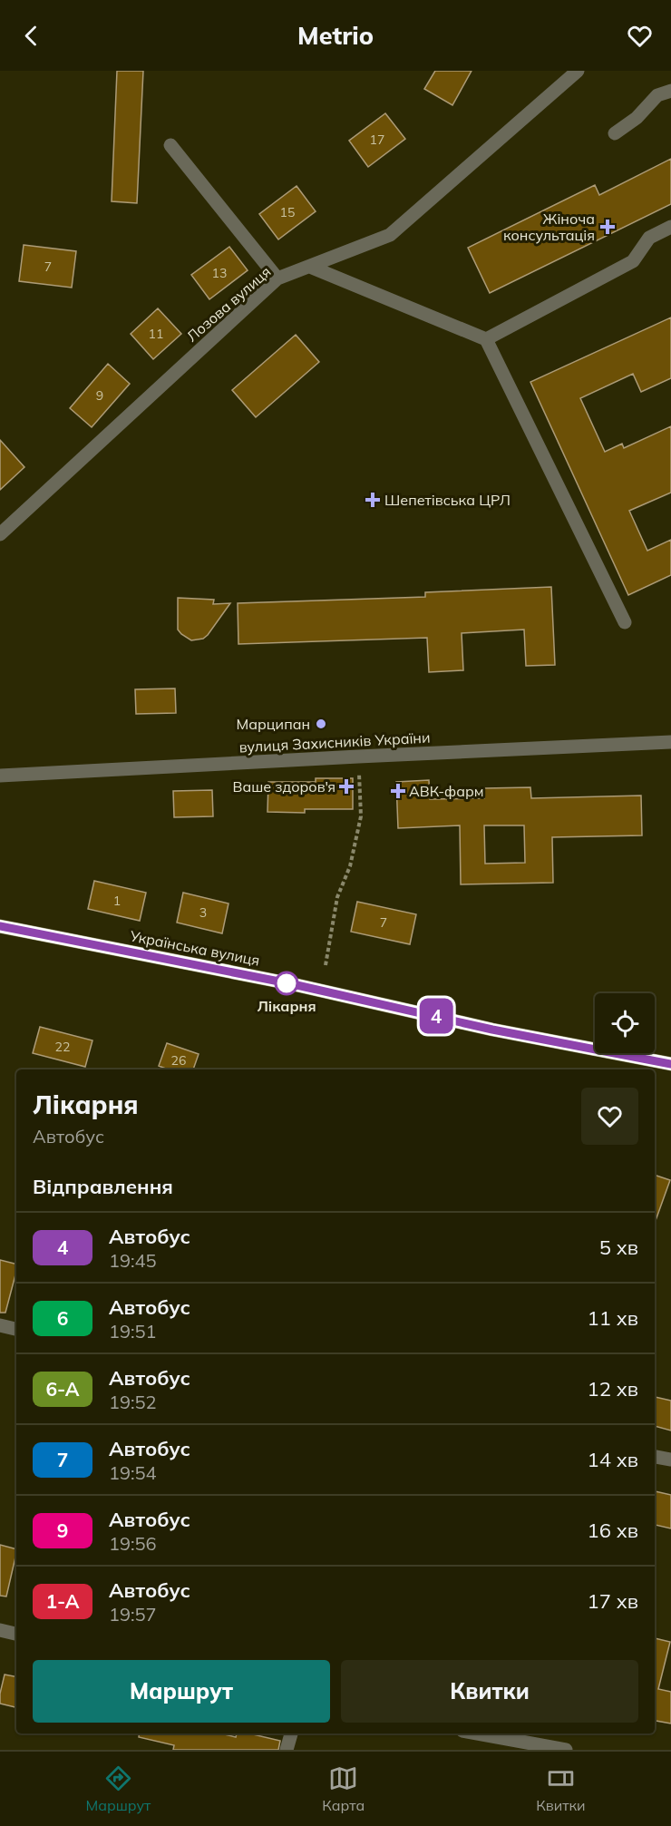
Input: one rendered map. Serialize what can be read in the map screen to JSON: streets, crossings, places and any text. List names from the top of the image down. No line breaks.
{"streets":{"main road":["Українська вулиця"],"street":["Лозова вулиця","вулиця Захисників України"]},"places":{"health":["Жіноча консультація","Шепетівська ЦРЛ","Ваше здоров'я","АВК-фарм"],"other":["Марципан","Лікарня"]},"lines":["bus line 4"],"house_numbers":["17","15","7","13","11","9","1","3","7","22","26"],"page":{"header":"Metrio","on_map":"4","heading":[["Лікарня","Автобус"],"Відправлення"],"list":[{"mark":"4","name":"Автобус","note":"19:45","value":"5 хв"},{"mark":"6","name":"Автобус","note":"19:51","value":"11 хв"},{"mark":"6-А","name":"Автобус","note":"19:52","value":"12 хв"},{"mark":"7","name":"Автобус","note":"19:54","value":"14 хв"},{"mark":"9","name":"Автобус","note":"19:56","value":"16 хв"},{"mark":"1-А","name":"Автобус","note":"19:57","value":"17 хв"}],"buttons":["Маршрут","Квитки"],"tabs":["Маршрут","Карта","Квитки"]}}
